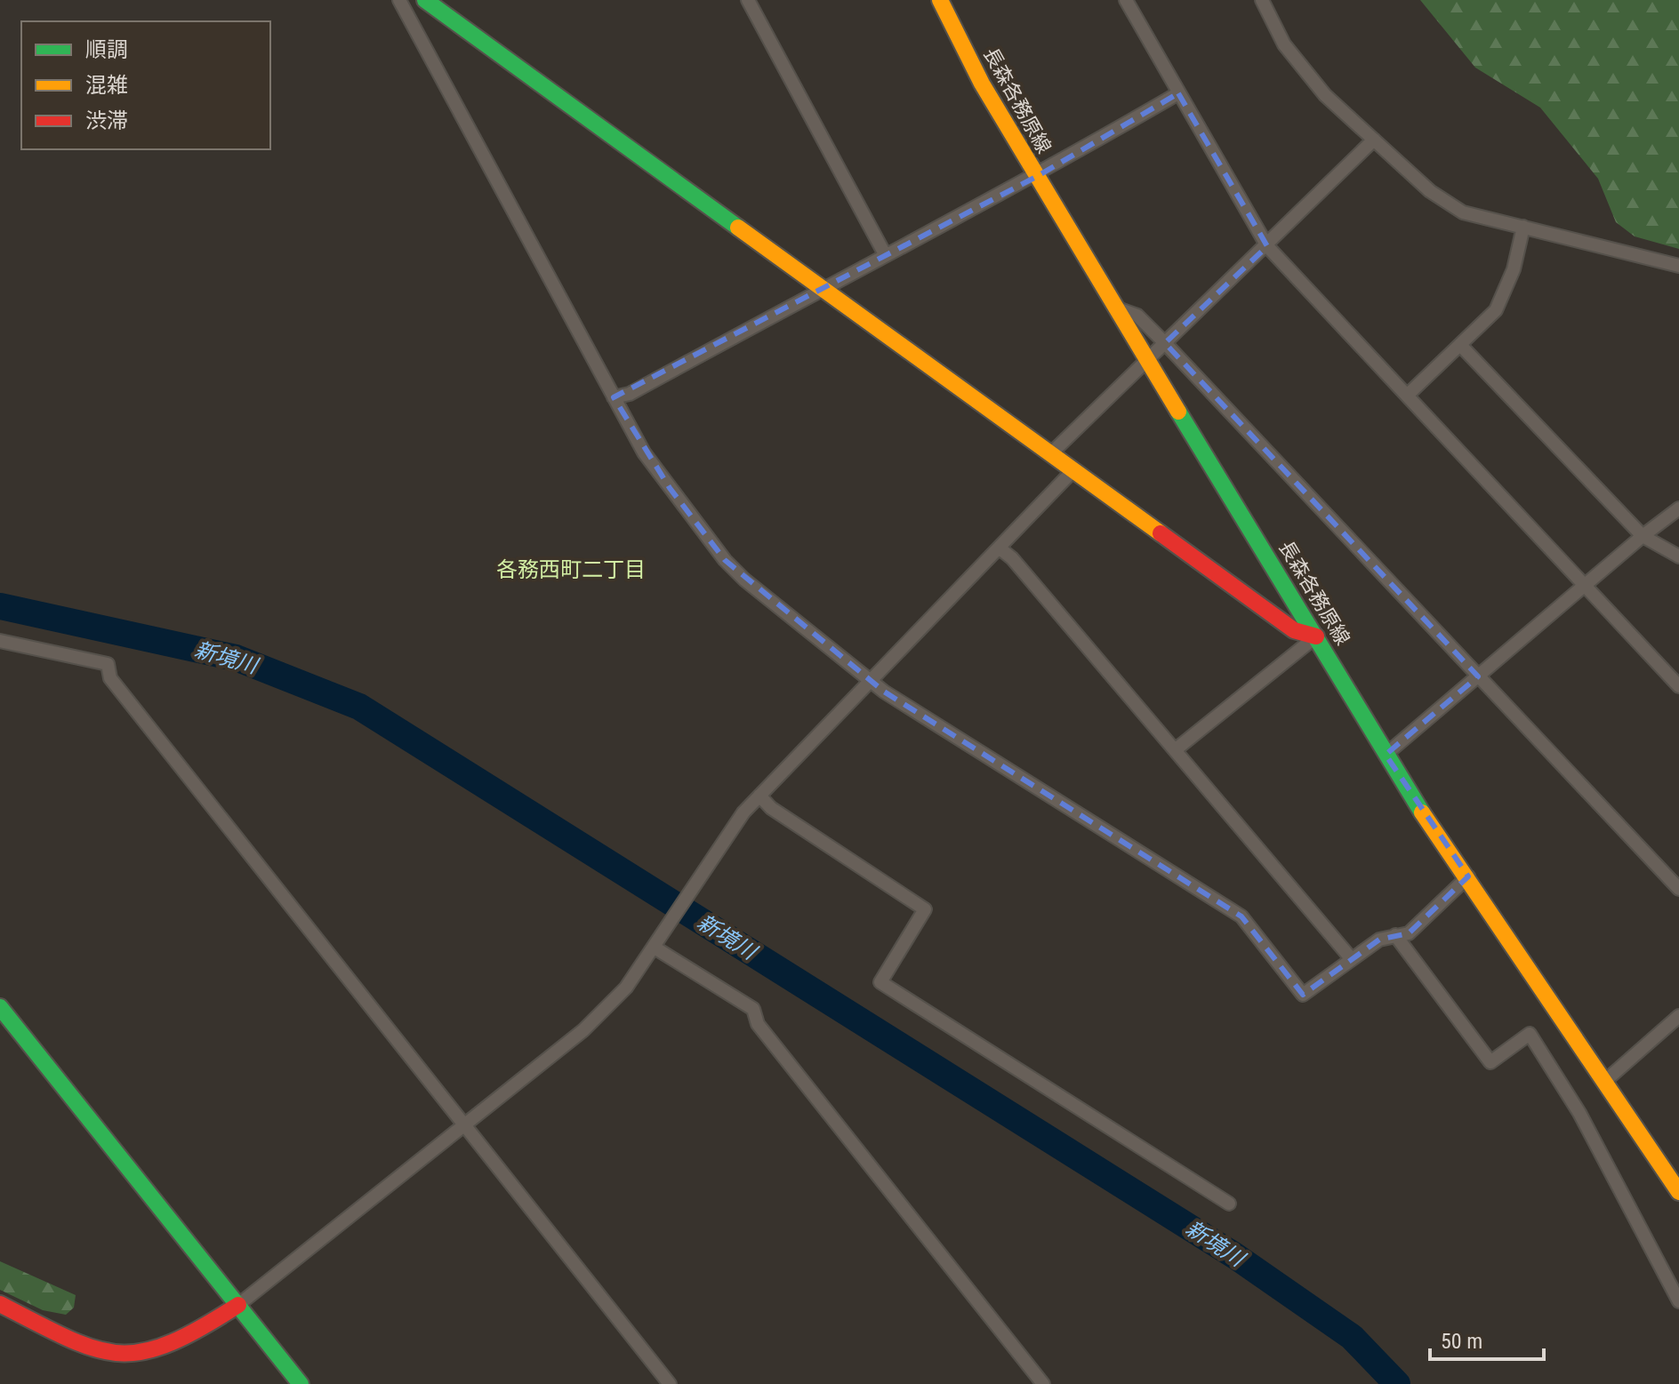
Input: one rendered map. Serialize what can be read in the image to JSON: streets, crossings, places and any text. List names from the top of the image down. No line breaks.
{"streets":{"street":["長森各務原線"]},"districts":["各務西町二丁目"],"water":["新境川"],"legend":["順調","混雑","渋滞"],"scale_bar":"50 m"}
